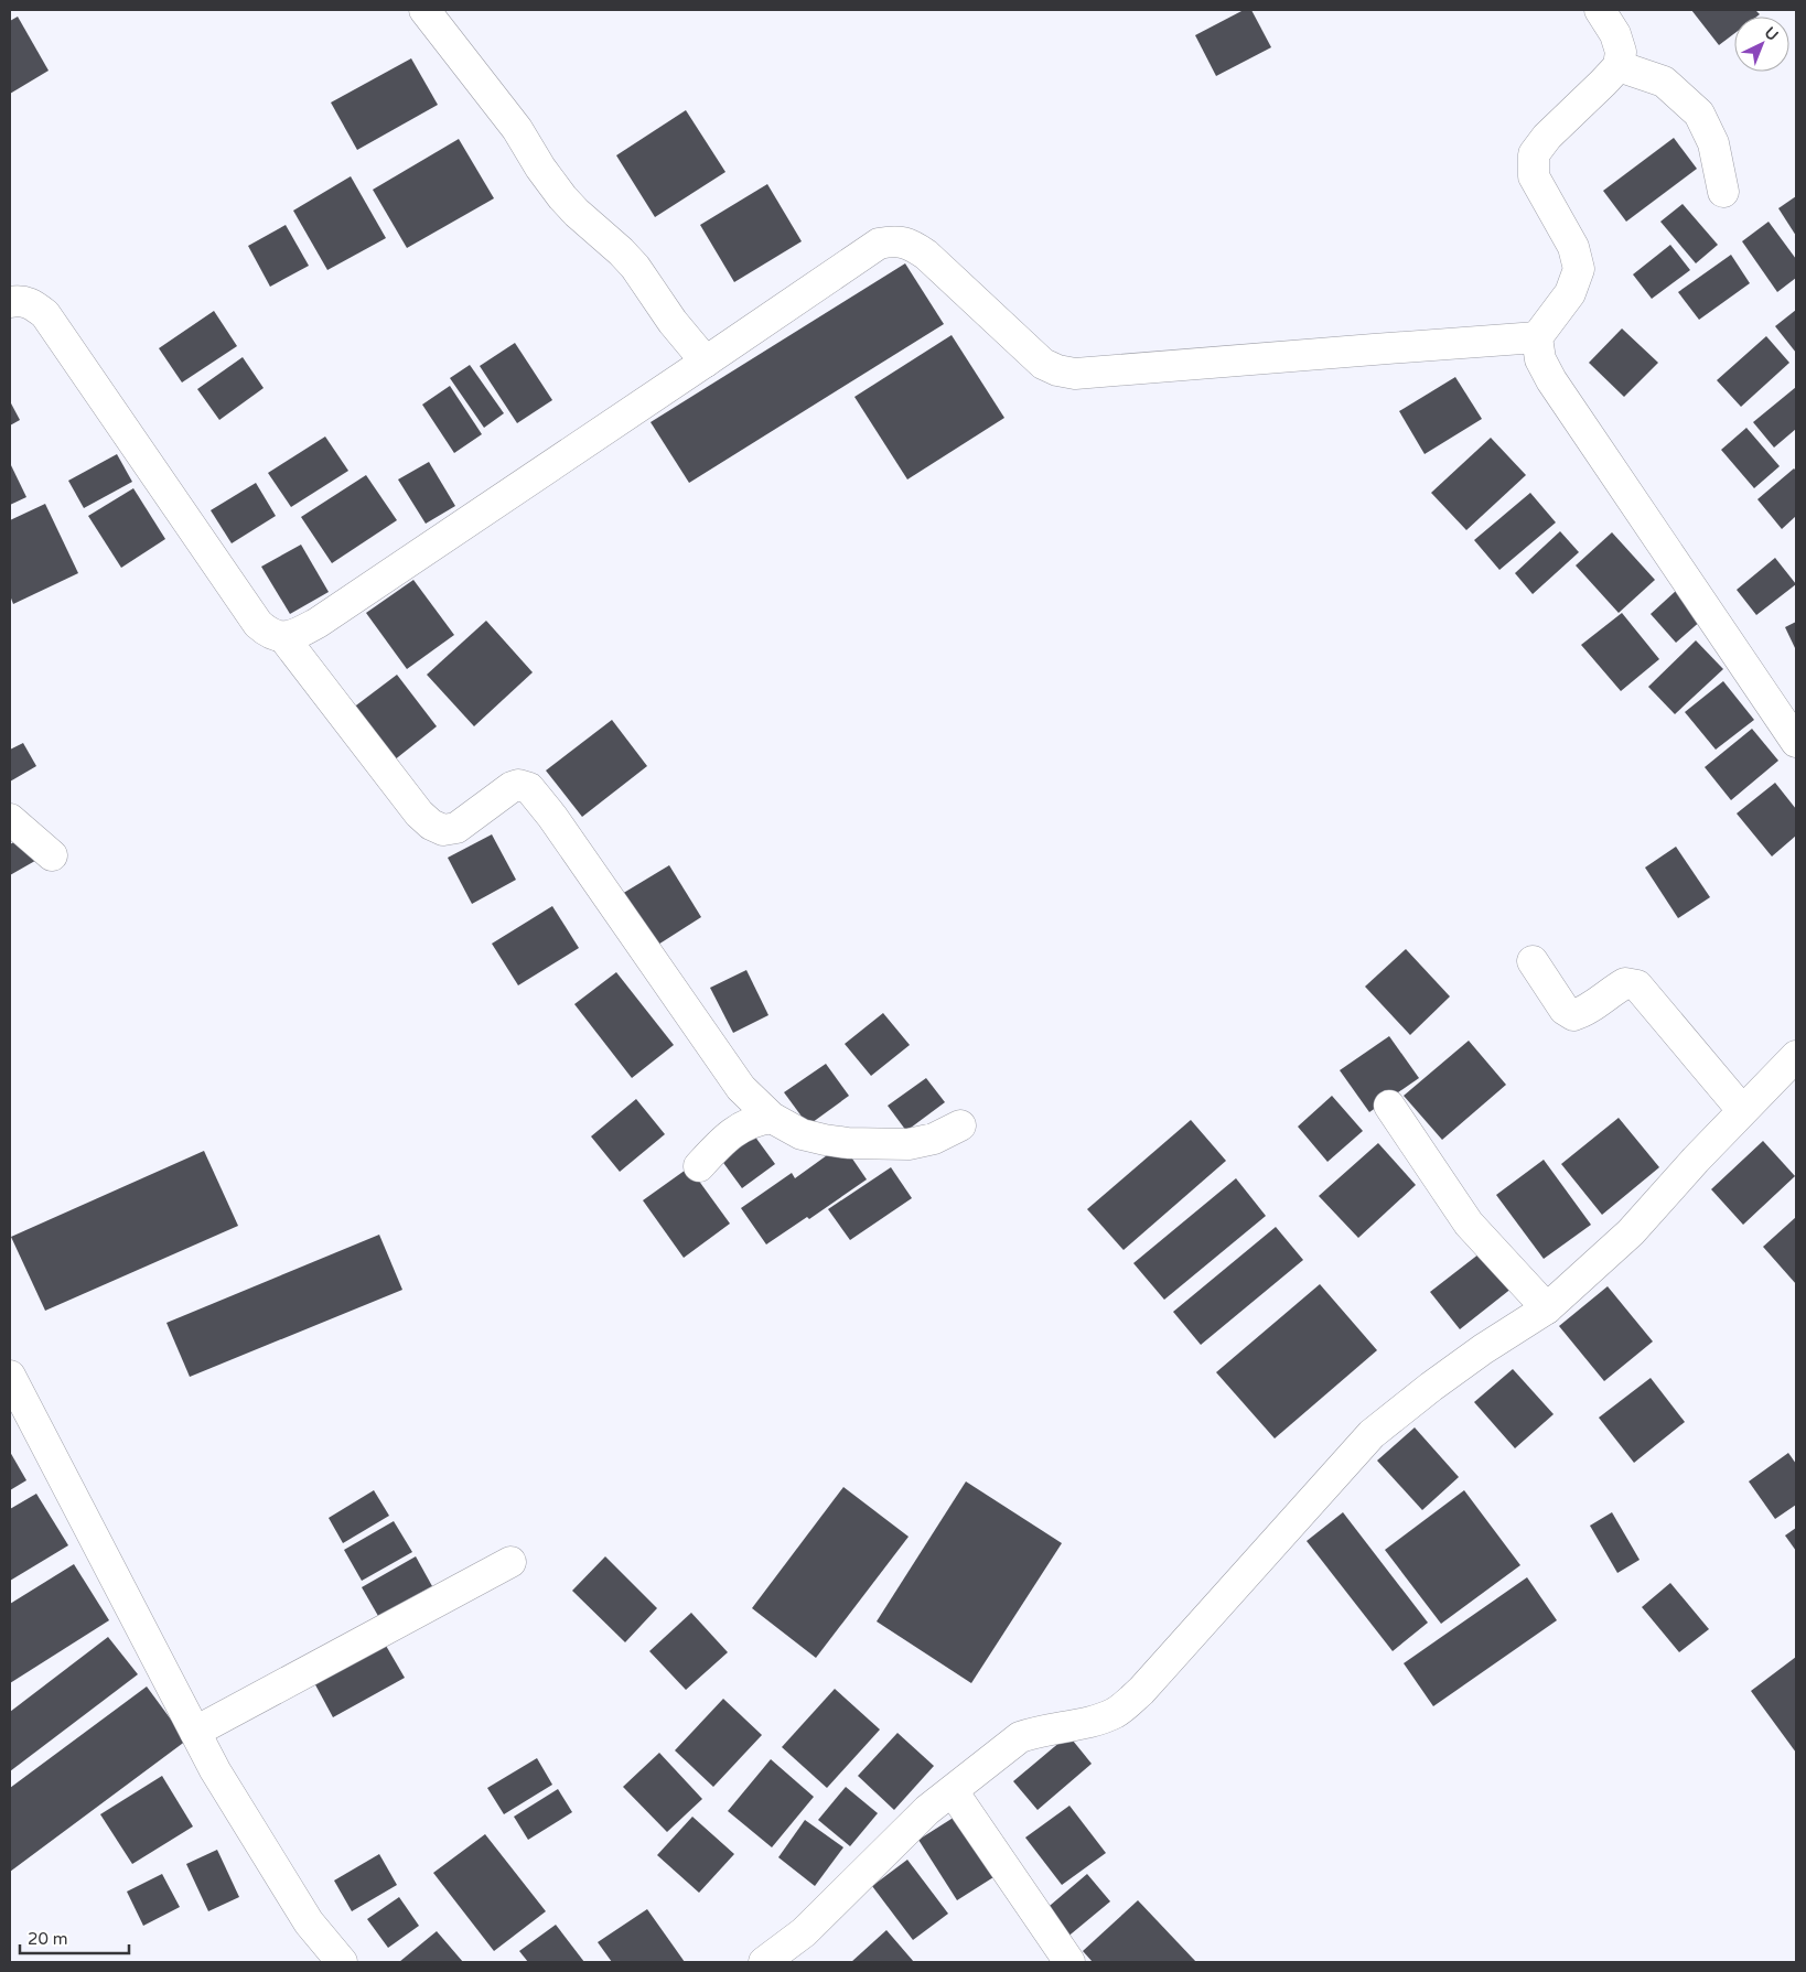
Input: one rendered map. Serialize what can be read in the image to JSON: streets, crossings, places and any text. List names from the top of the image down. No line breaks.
{"scale_bar":"20 m","north":"top right"}
